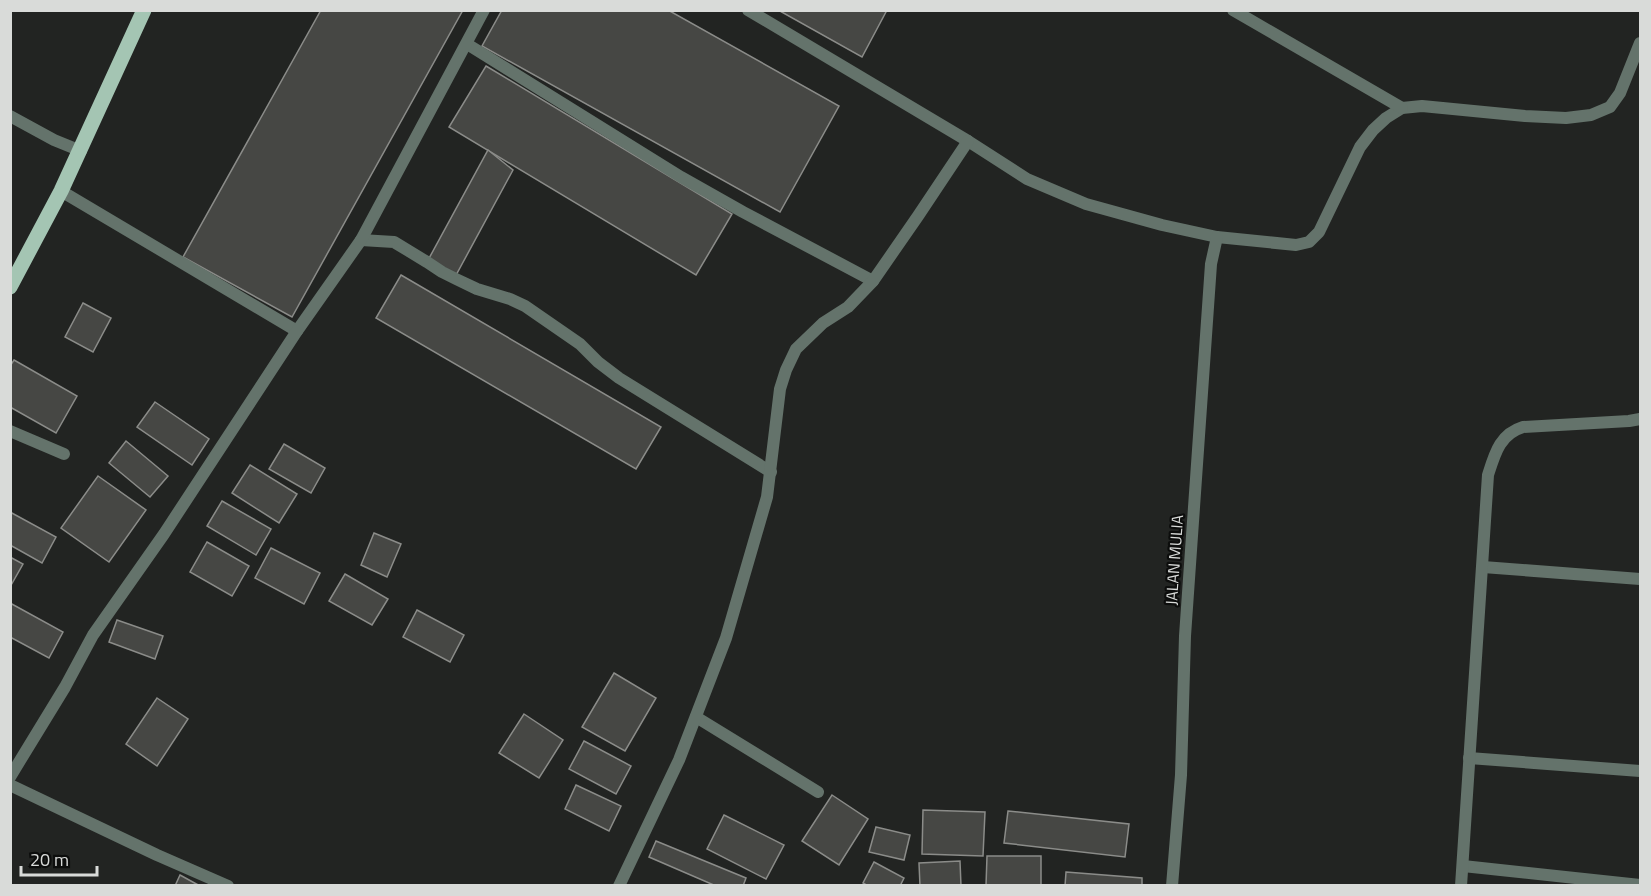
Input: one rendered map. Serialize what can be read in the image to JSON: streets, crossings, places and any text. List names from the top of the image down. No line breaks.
{"streets":{"street":["JALAN MULIA"]},"scale_bar":"20 m"}
